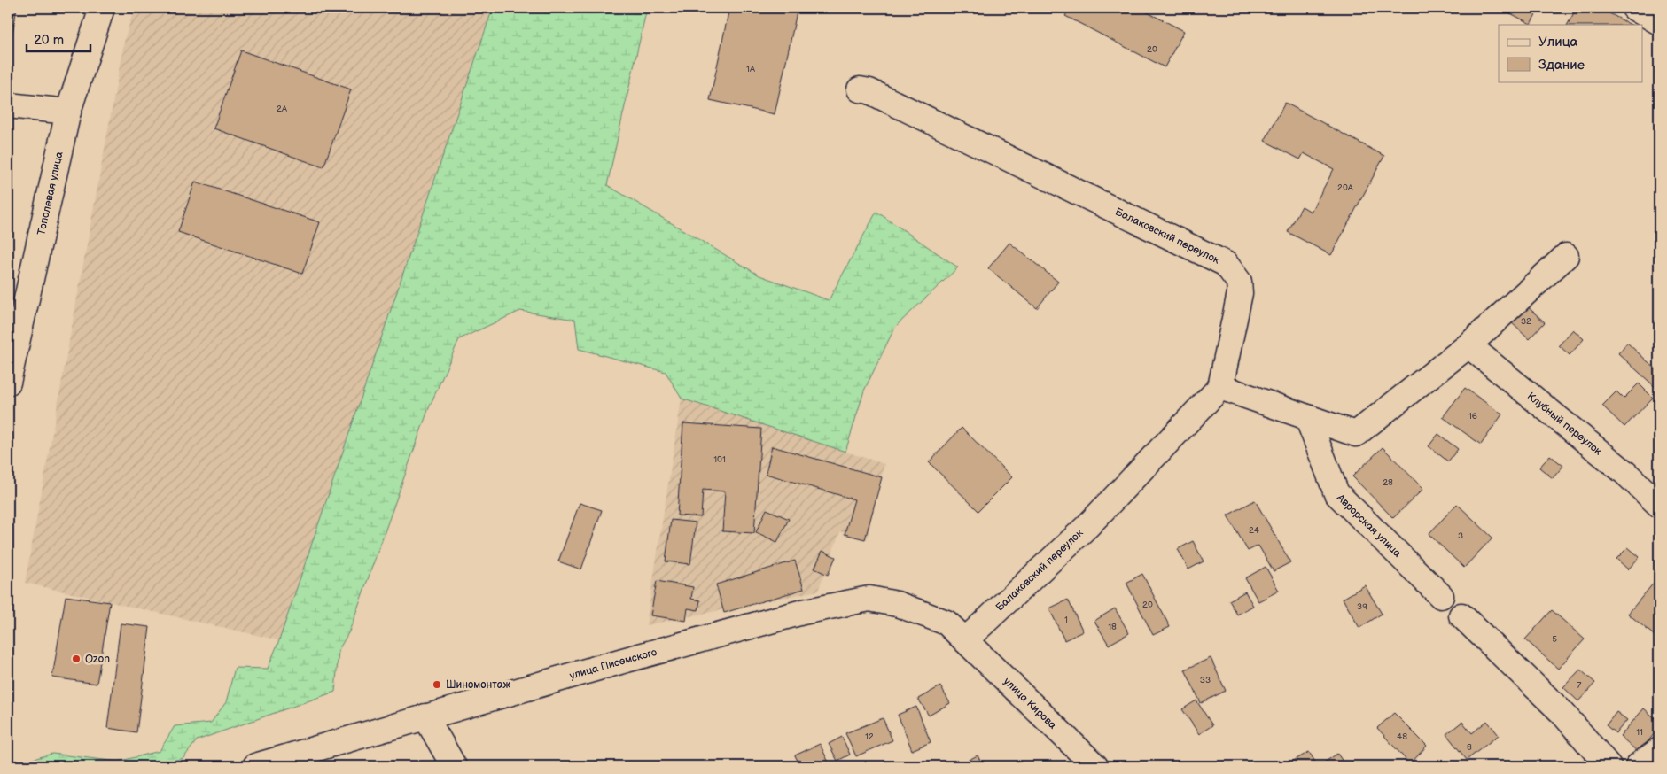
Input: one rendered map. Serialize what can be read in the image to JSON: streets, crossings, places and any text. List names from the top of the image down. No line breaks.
{"streets":{"street":["Тополевая улица","Балаковский переулок","Клубный переулок","Аврорская улица","улица Писемского","улица Кирова"]},"crossings":[["Балаковский переулок","улица Писемского"],["Балаковский переулок","улица Кирова"],["улица Писемского","улица Кирова"]],"places":["Ozon","Шиномонтаж"],"house_numbers":["20","1А","2А","20А","32","16","101","28","24","3","20","39","1","18","5","33","7","11","12","48","8"],"legend":["Улица","Здание"],"scale_bar":"20 m"}
